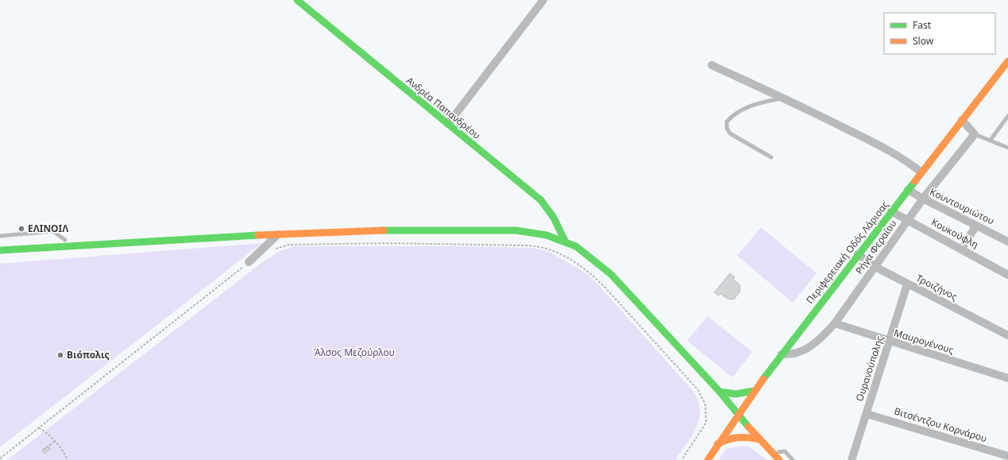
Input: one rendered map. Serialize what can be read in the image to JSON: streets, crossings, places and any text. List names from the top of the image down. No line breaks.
{"streets":{"main road":["Ανδρέα Παπανδρέου","Περιφερειακή Οδός Λάρισας"],"street":["Κουντουριώτου","Κουκούφλη","Ρήγα Φεραίου","Τρoιζήνος","Μαυρογένους","Ουρανούπολης","Βιτσέντζου Κορνάρου"]},"crossings":[["Κουντουριώτου","Ρήγα Φεραίου"],["Κουντουριώτου","Περιφερειακή Οδός Λάρισας"],["Κουκούφλη","Ρήγα Φεραίου"],["Κουκούφλη","Περιφερειακή Οδός Λάρισας"],["Ρήγα Φεραίου","Περιφερειακή Οδός Λάρισας"],["Ρήγα Φεραίου","Τρoιζήνος"],["Ρήγα Φεραίου","Μαυρογένους"],["Περιφερειακή Οδός Λάρισας","Τρoιζήνος"],["Τρoιζήνος","Ουρανούπολης"],["Μαυρογένους","Ουρανούπολης"],["Ουρανούπολης","Βιτσέντζου Κορνάρου"]],"parks":["Άλσος Μεζούρλου"],"places":["ΕΛΙΝΟΙΛ","Βιόπολις"],"legend":["Fast","Slow"]}
